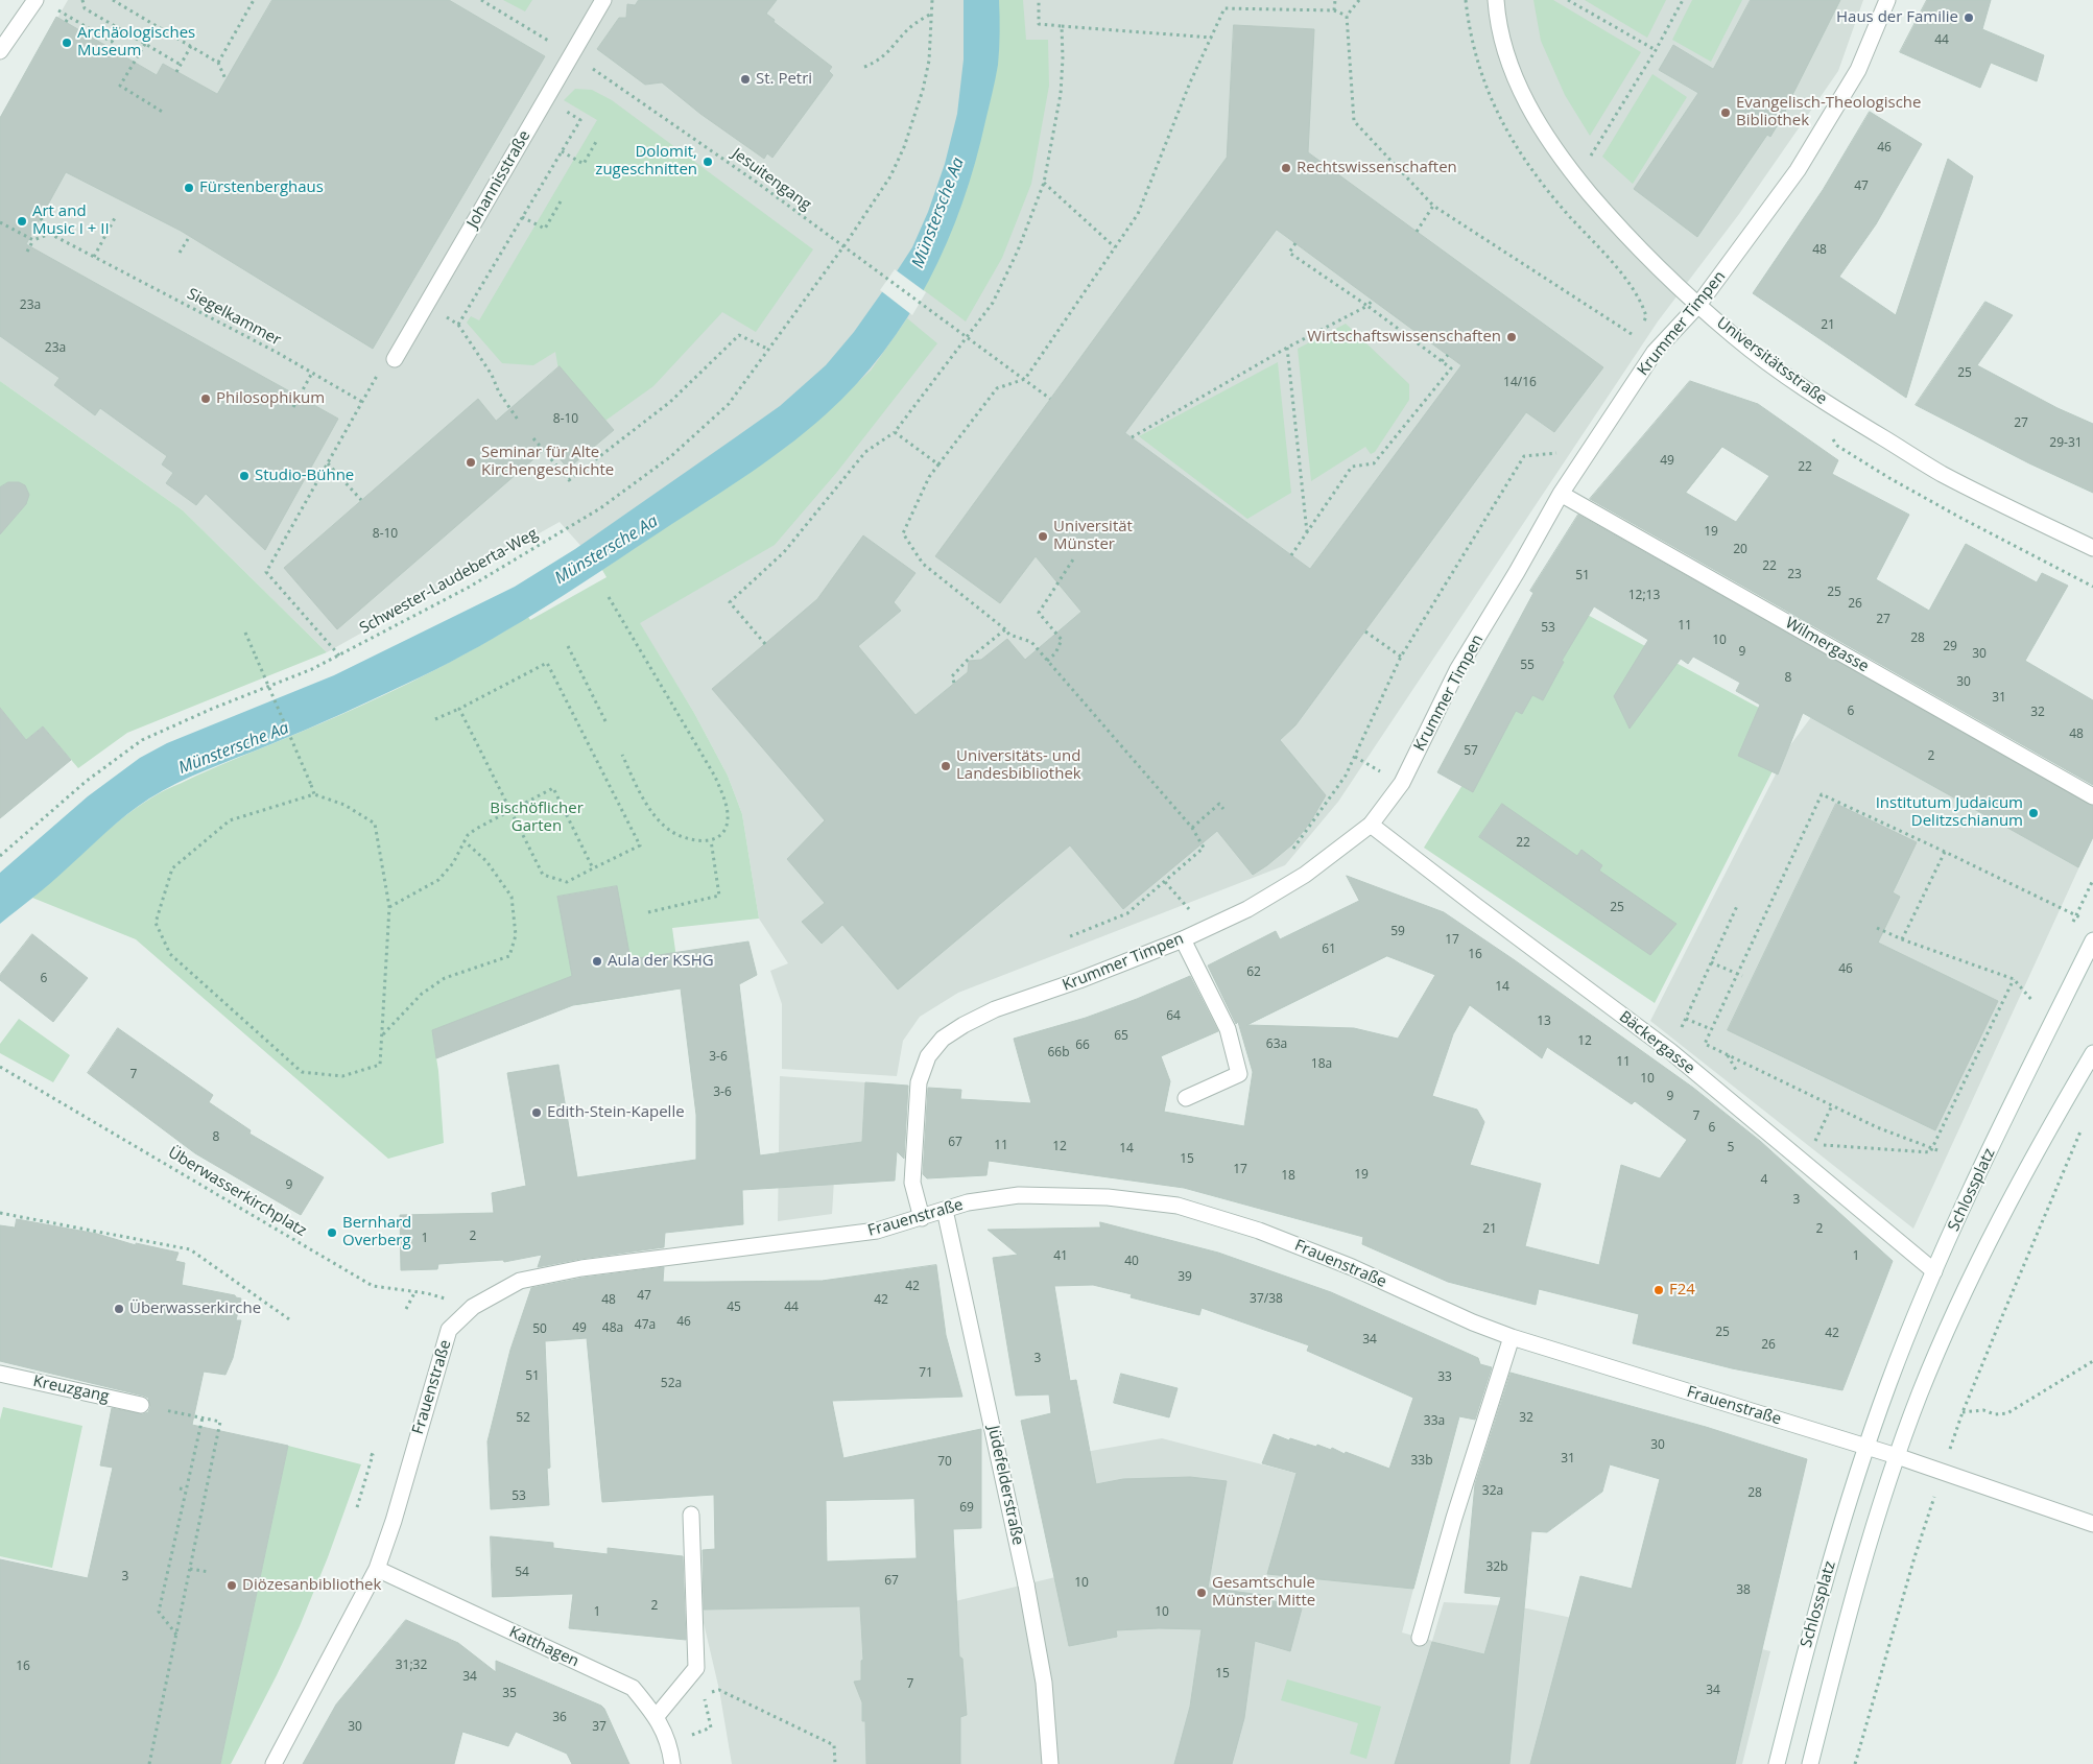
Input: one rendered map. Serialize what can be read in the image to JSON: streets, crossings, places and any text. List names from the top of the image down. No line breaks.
{"streets":{"street":["Johannisstraße","Krummer Timpen","Universitätsstraße","Wilmergasse","Bäckergasse","Schlossplatz","Frauenstraße","Kreuzgang","Jüdefelderstraße","Katthagen"],"path":["Jesuitengang","Siegelkammer","Schwester-Laudeberta-Weg","Überwasserkirchplatz"]},"crossings":[["Johannisstraße","Jesuitengang"],["Jesuitengang","Schwester-Laudeberta-Weg"],["Krummer Timpen","Universitätsstraße"],["Krummer Timpen","Wilmergasse"],["Krummer Timpen","Bäckergasse"],["Krummer Timpen","Frauenstraße"],["Bäckergasse","Schlossplatz"],["Schlossplatz","Frauenstraße"],["Überwasserkirchplatz","Frauenstraße"],["Frauenstraße","Jüdefelderstraße"],["Frauenstraße","Katthagen"]],"water":["Münstersche Aa"],"parks":["Bischöflicher Garten"],"places":["Haus der Familie","Archäologisches Museum","St. Petri","Evangelisch-Theologische Bibliothek","Dolomit, zugeschnitten","Rechtswissenschaften","Fürstenberghaus","Art and Music I + II","Wirtschaftswissenschaften","Philosophikum","Seminar für Alte Kirchengeschichte","Studio-Bühne","Universität Münster","Universitäts- und Landesbibliothek","Institutum Judaicum Delitzschianum","Aula der KSHG","Edith-Stein-Kapelle","Bernhard Overberg","F24","Überwasserkirche","Diözesanbibliothek","Gesamtschule Münster Mitte"],"house_numbers":["44","46","47","48","23a","21","23a","25","14/16","8-10","27","29-31","49","22","19","8-10","20","22","23","51","25","12;13","26","27","11","53","28","10","29","9","30","55","8","30","31","6","32","48","57","2","22","25","59","17","61","16","46","62","6","14","64","13","65","12","63a","66","66b","3-6","11","18a","7","10","3-6","9","7","6","8","67","11","12","5","14","15","17","19","18","4","9","3","21","2","2","1","41","1","40","39","42","47","37/38","48","42","45","44","46","47a","49","48a","50","25","42","34","26","3","71","51","33","52a","52","32","33a","30","31","33b","70","32a","28","53","69","32b","54","3","67","10","38","2","1","10","31;32","16","15","34","7","34","35","36","30","37"]}
